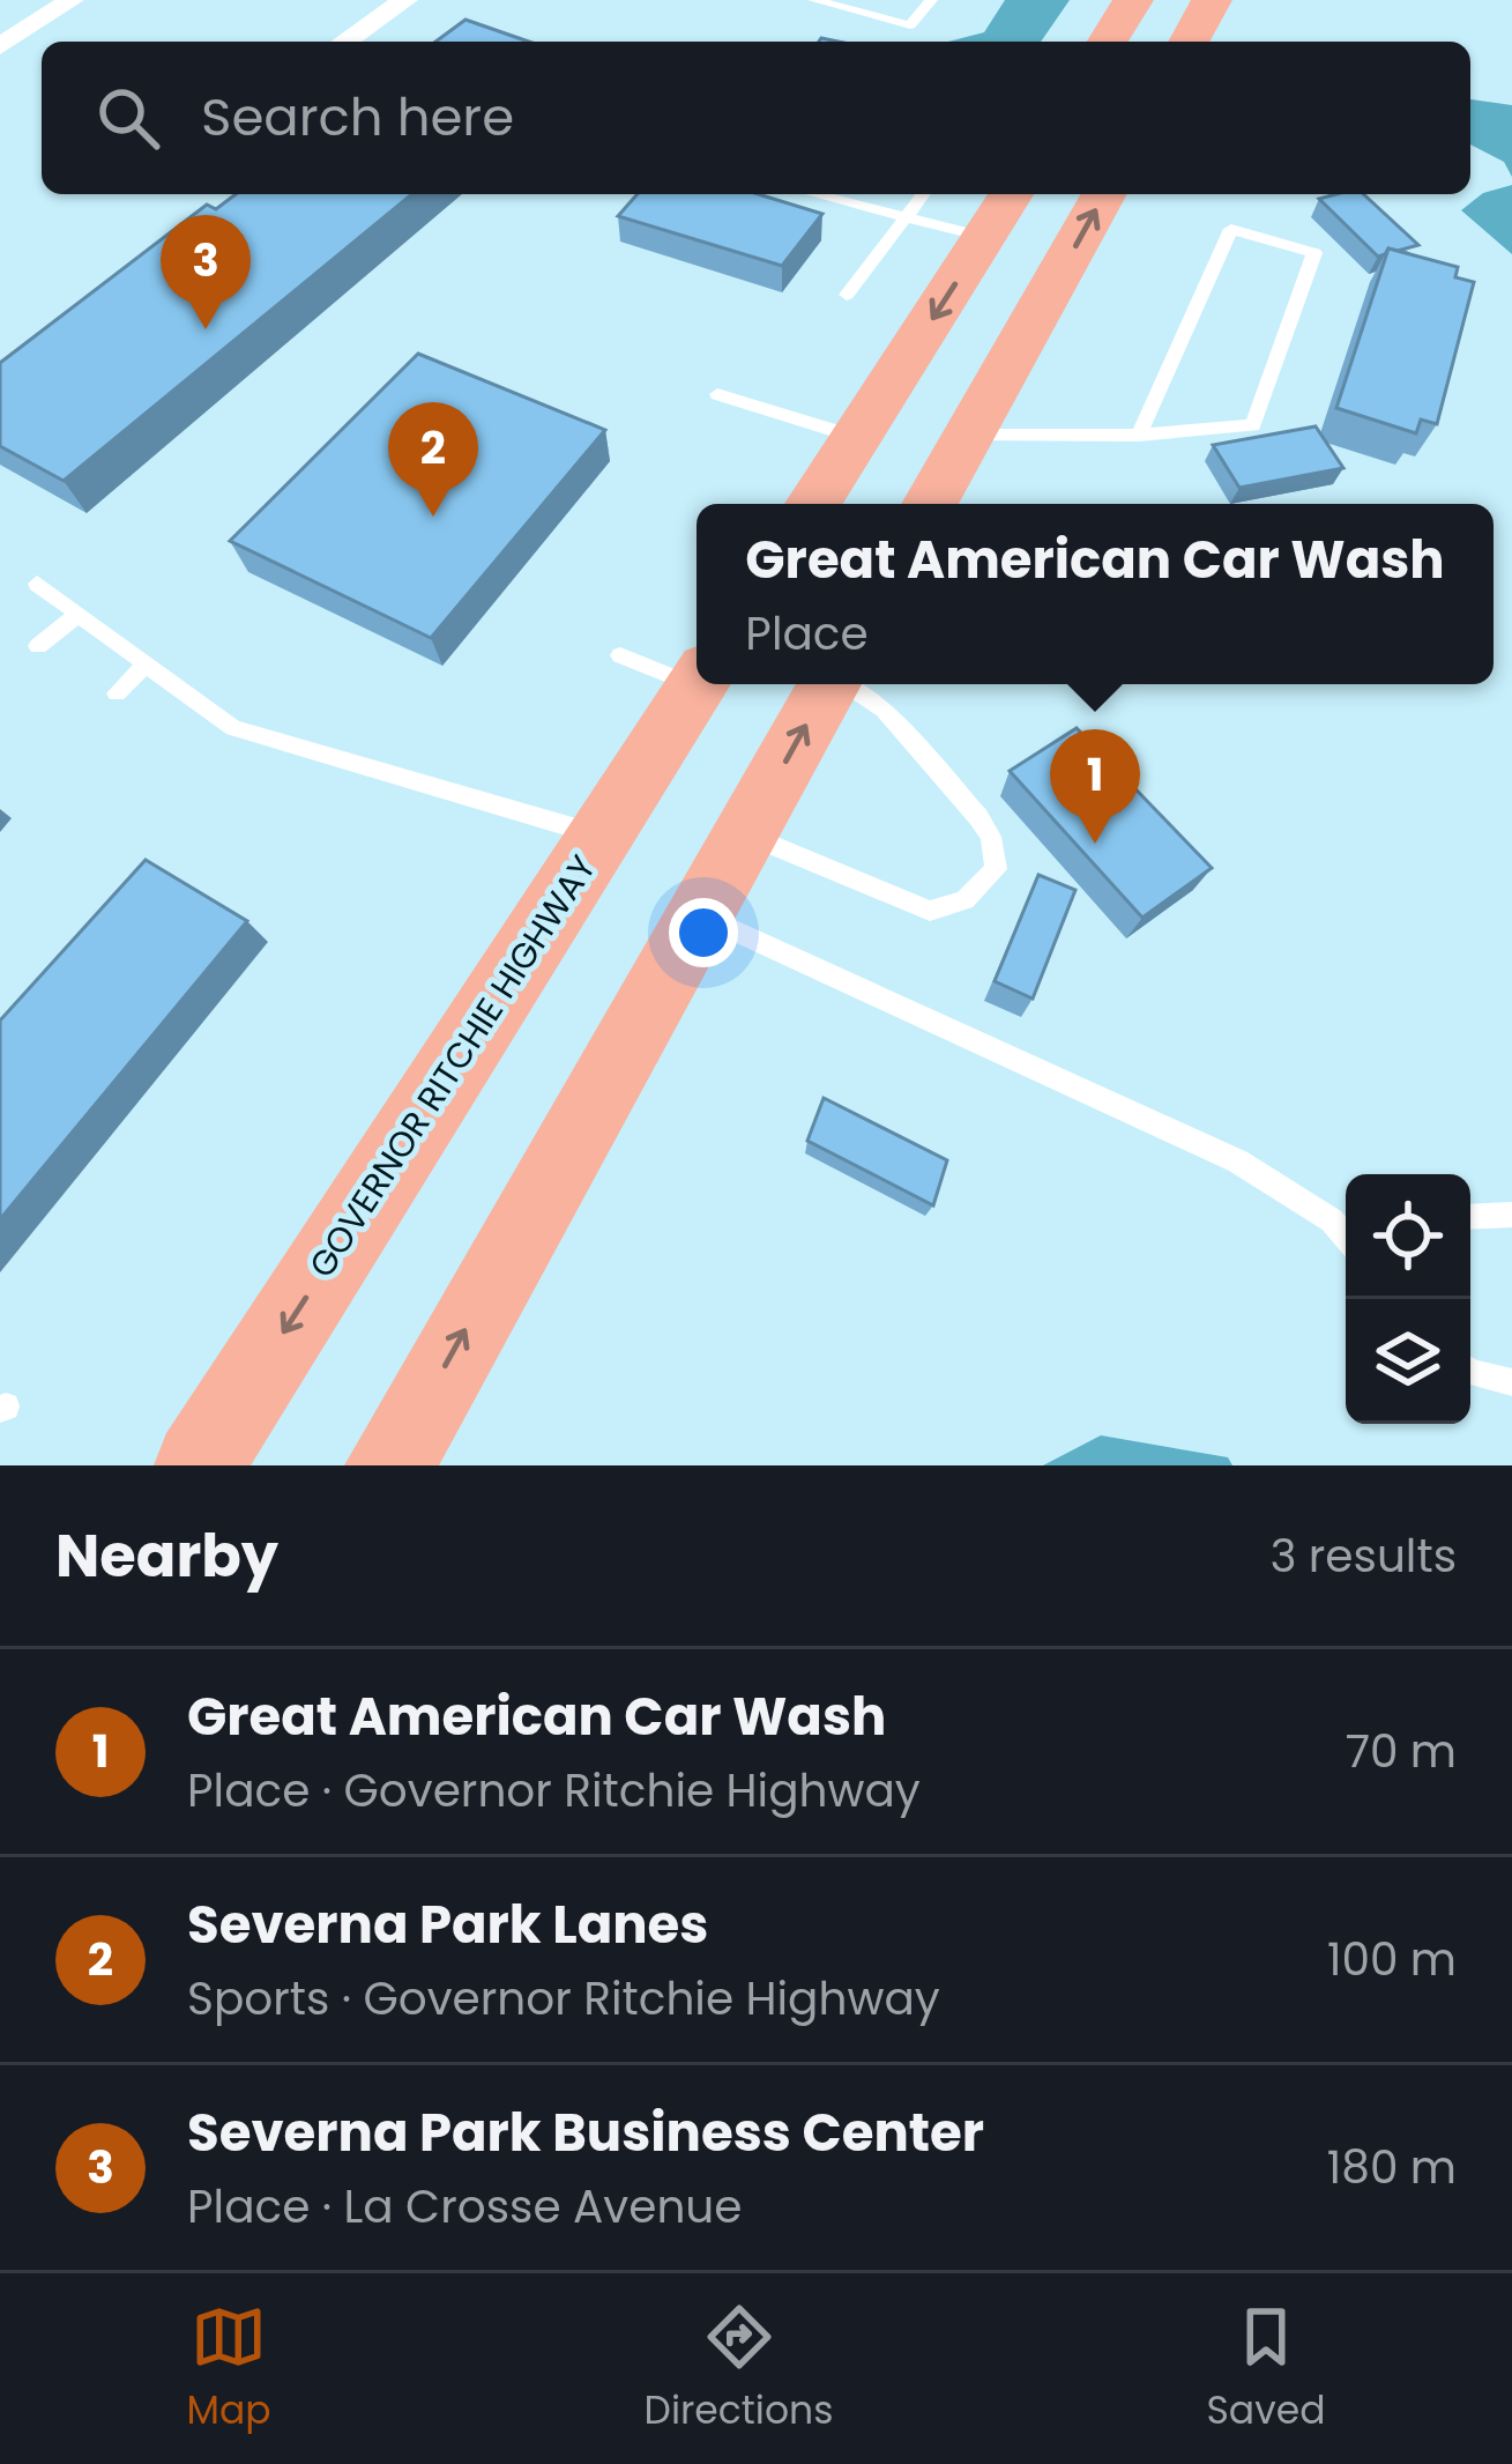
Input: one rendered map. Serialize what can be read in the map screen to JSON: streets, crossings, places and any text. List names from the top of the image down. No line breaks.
{"streets":{"highway":["GOVERNOR RITCHIE HIGHWAY"]},"page":{"search":"Search here","pins":["3","2","1"],"popup":["Great American Car Wash","Place"],"heading":["Nearby","3 results"],"list":[{"mark":"1","name":"Great American Car Wash","note":"Place · Governor Ritchie Highway","value":"70 m"},{"mark":"2","name":"Severna Park Lanes","note":"Sports · Governor Ritchie Highway","value":"100 m"},{"mark":"3","name":"Severna Park Business Center","note":"Place · La Crosse Avenue","value":"180 m"}],"nav":["Map","Directions","Saved"]}}
